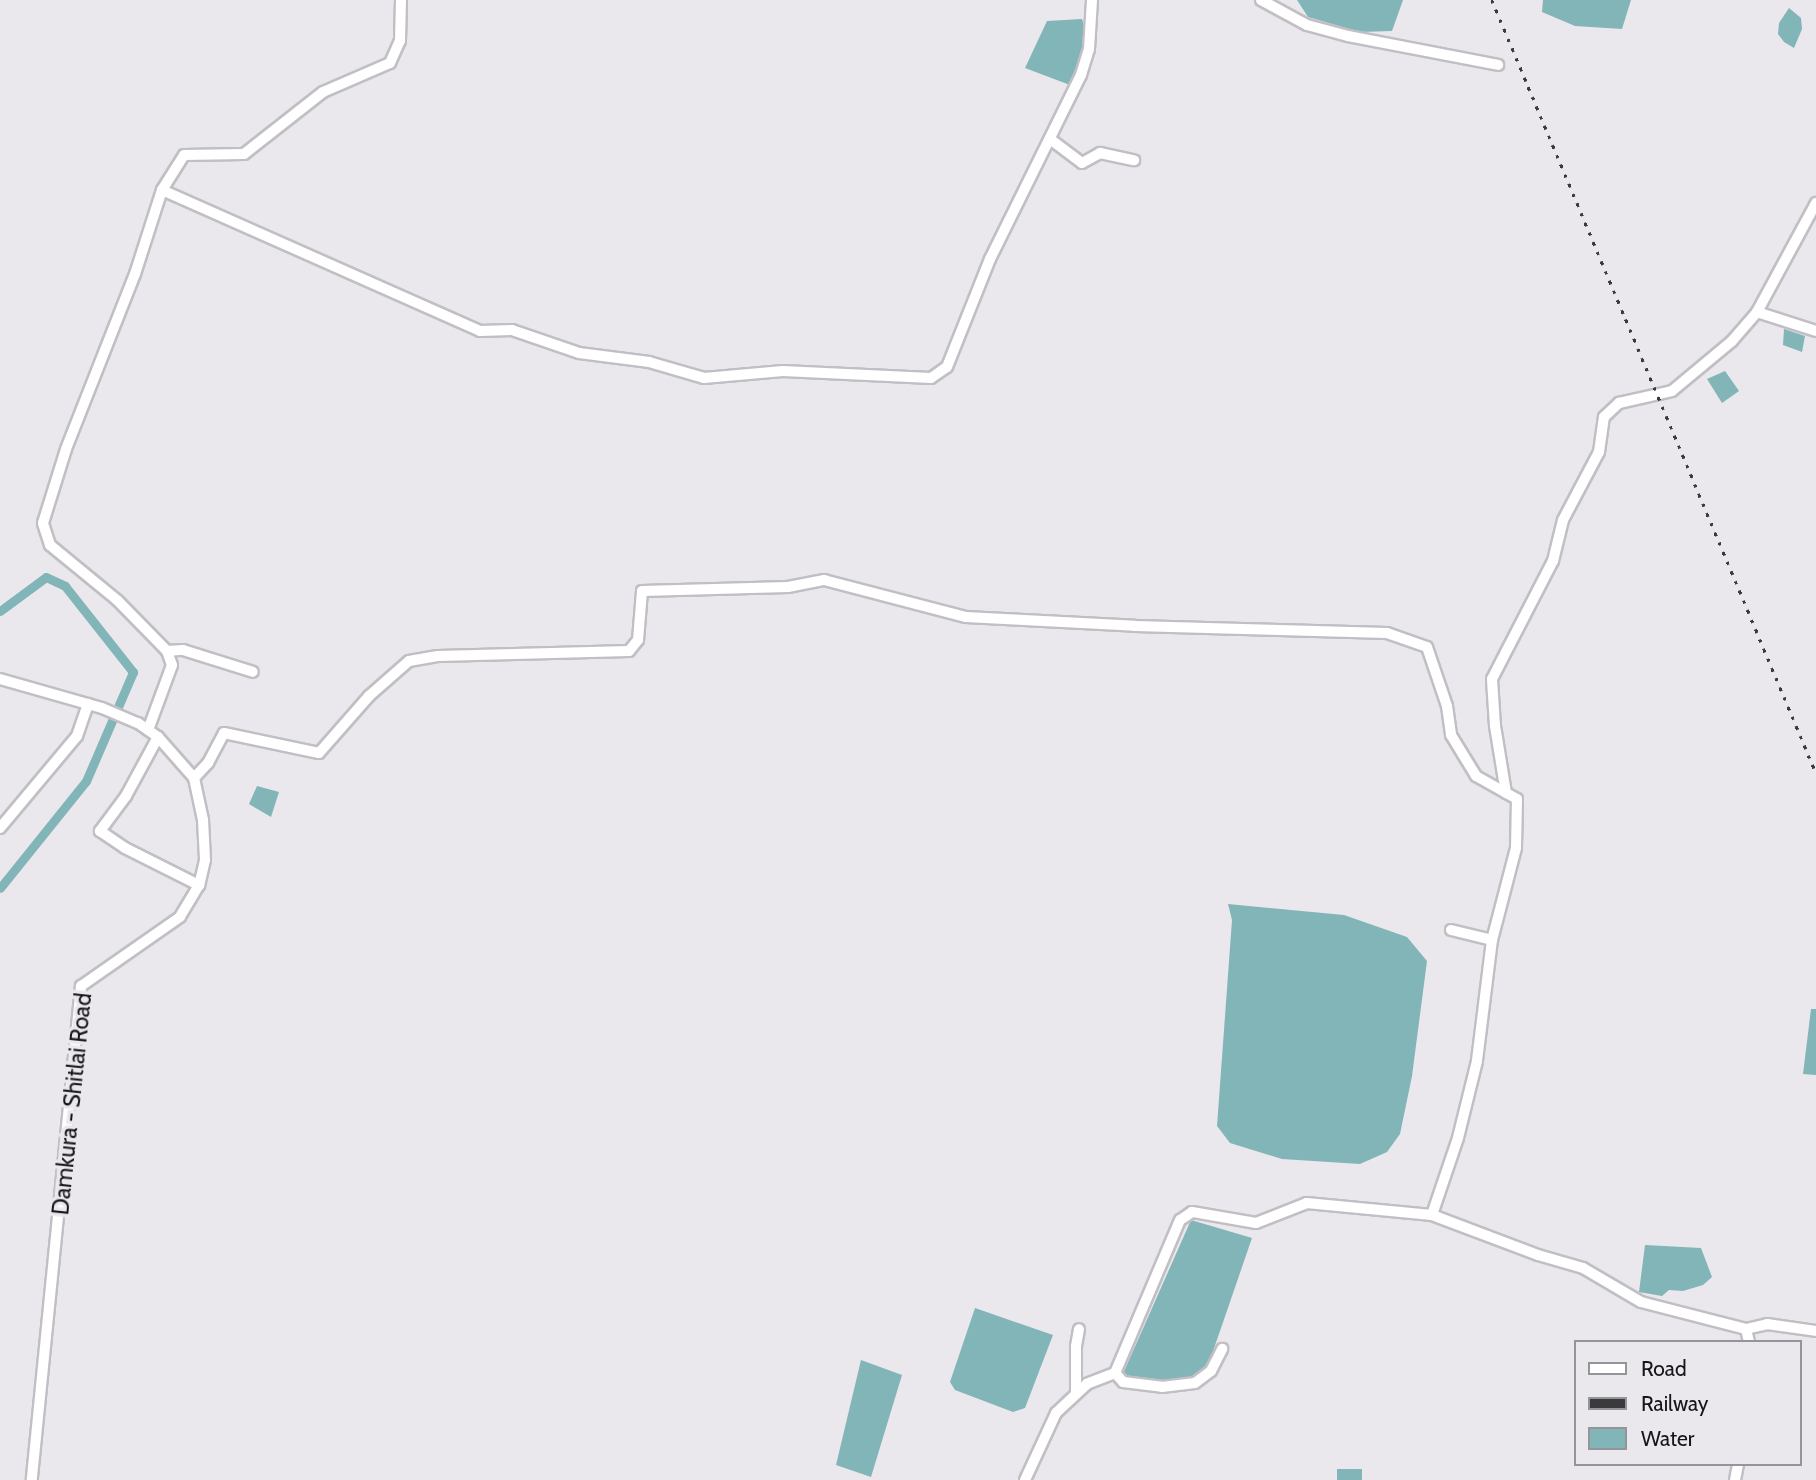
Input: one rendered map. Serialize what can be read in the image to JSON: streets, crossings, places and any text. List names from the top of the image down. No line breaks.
{"streets":{"street":["Damkura - Shitlai Road"]},"legend":["Road","Railway","Water"]}
